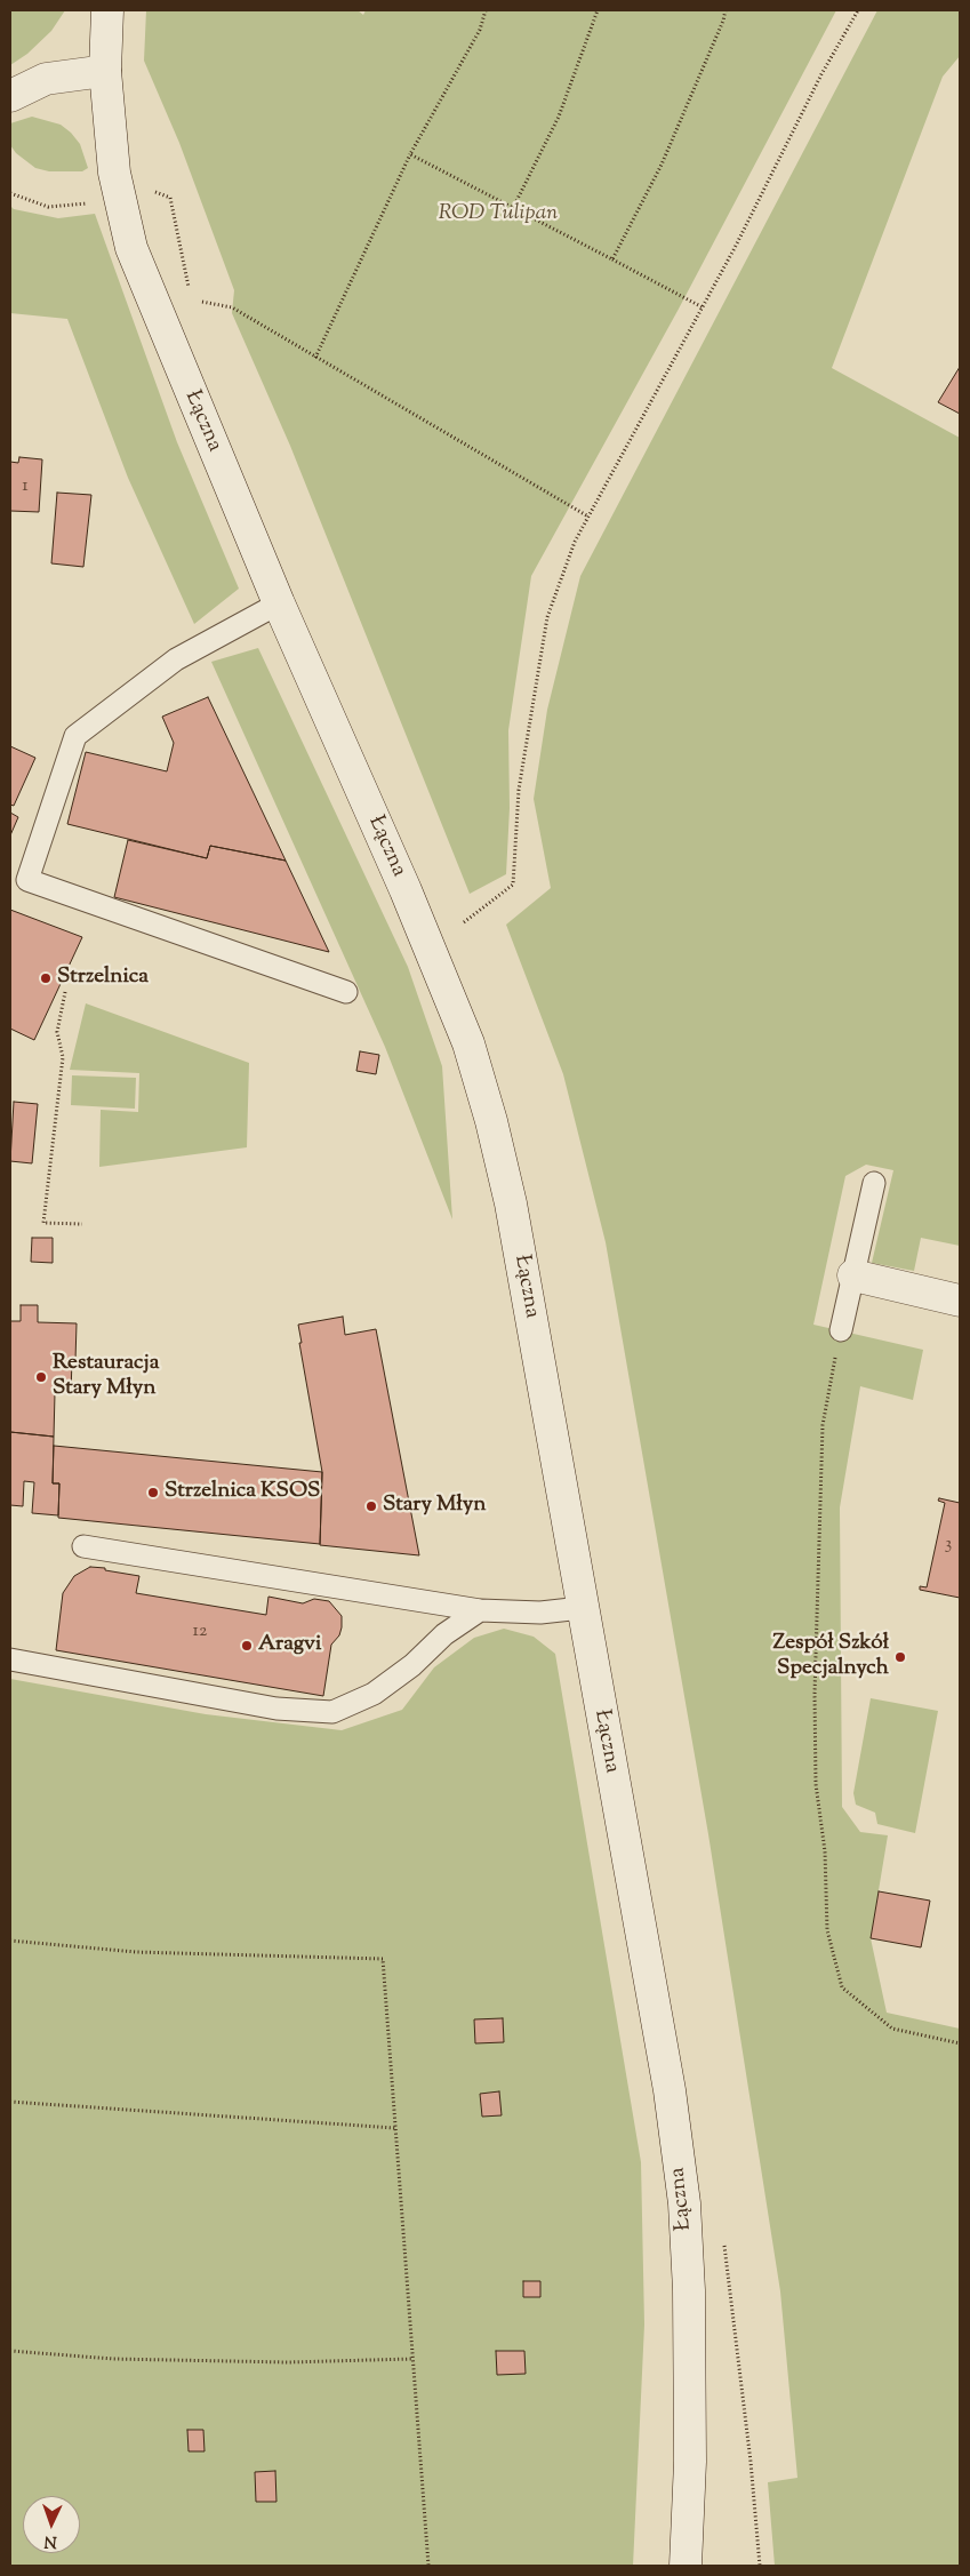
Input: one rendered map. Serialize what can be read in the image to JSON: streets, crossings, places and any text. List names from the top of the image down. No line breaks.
{"streets":{"main road":["Łączna"]},"parks":["ROD Tulipan"],"places":["Strzelnica","Restauracja Stary Młyn","Strzelnica KSOS","Stary Młyn","Aragvi","Zespół Szkół Specjalnych"],"house_numbers":["1","3","12"],"north":"bottom"}
